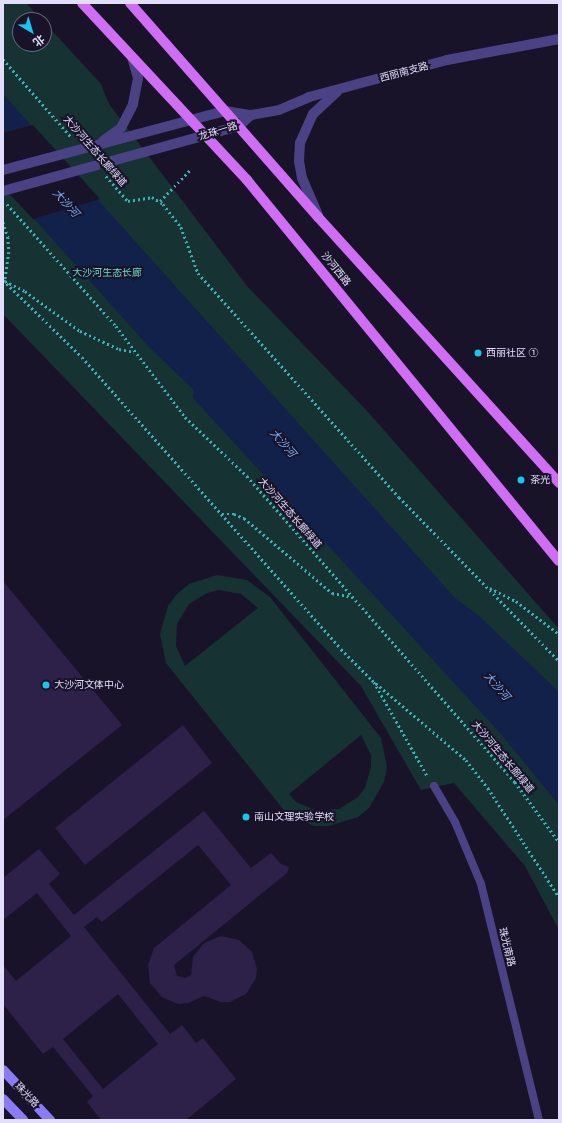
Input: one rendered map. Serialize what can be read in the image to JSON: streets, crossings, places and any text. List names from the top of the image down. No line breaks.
{"streets":{"main road":["沙河西路","珠光路"],"street":["西丽南支路","龙珠一路"],"lane":["珠光南路"],"path":["大沙河生态长廊绿道"]},"crossings":[["西丽南支路","龙珠一路"],["龙珠一路","沙河西路"]],"water":["大沙河"],"parks":["大沙河生态长廊"],"places":["西丽社区 ①","茶光","大沙河文体中心","南山文理实验学校"],"north":"bottom right"}
